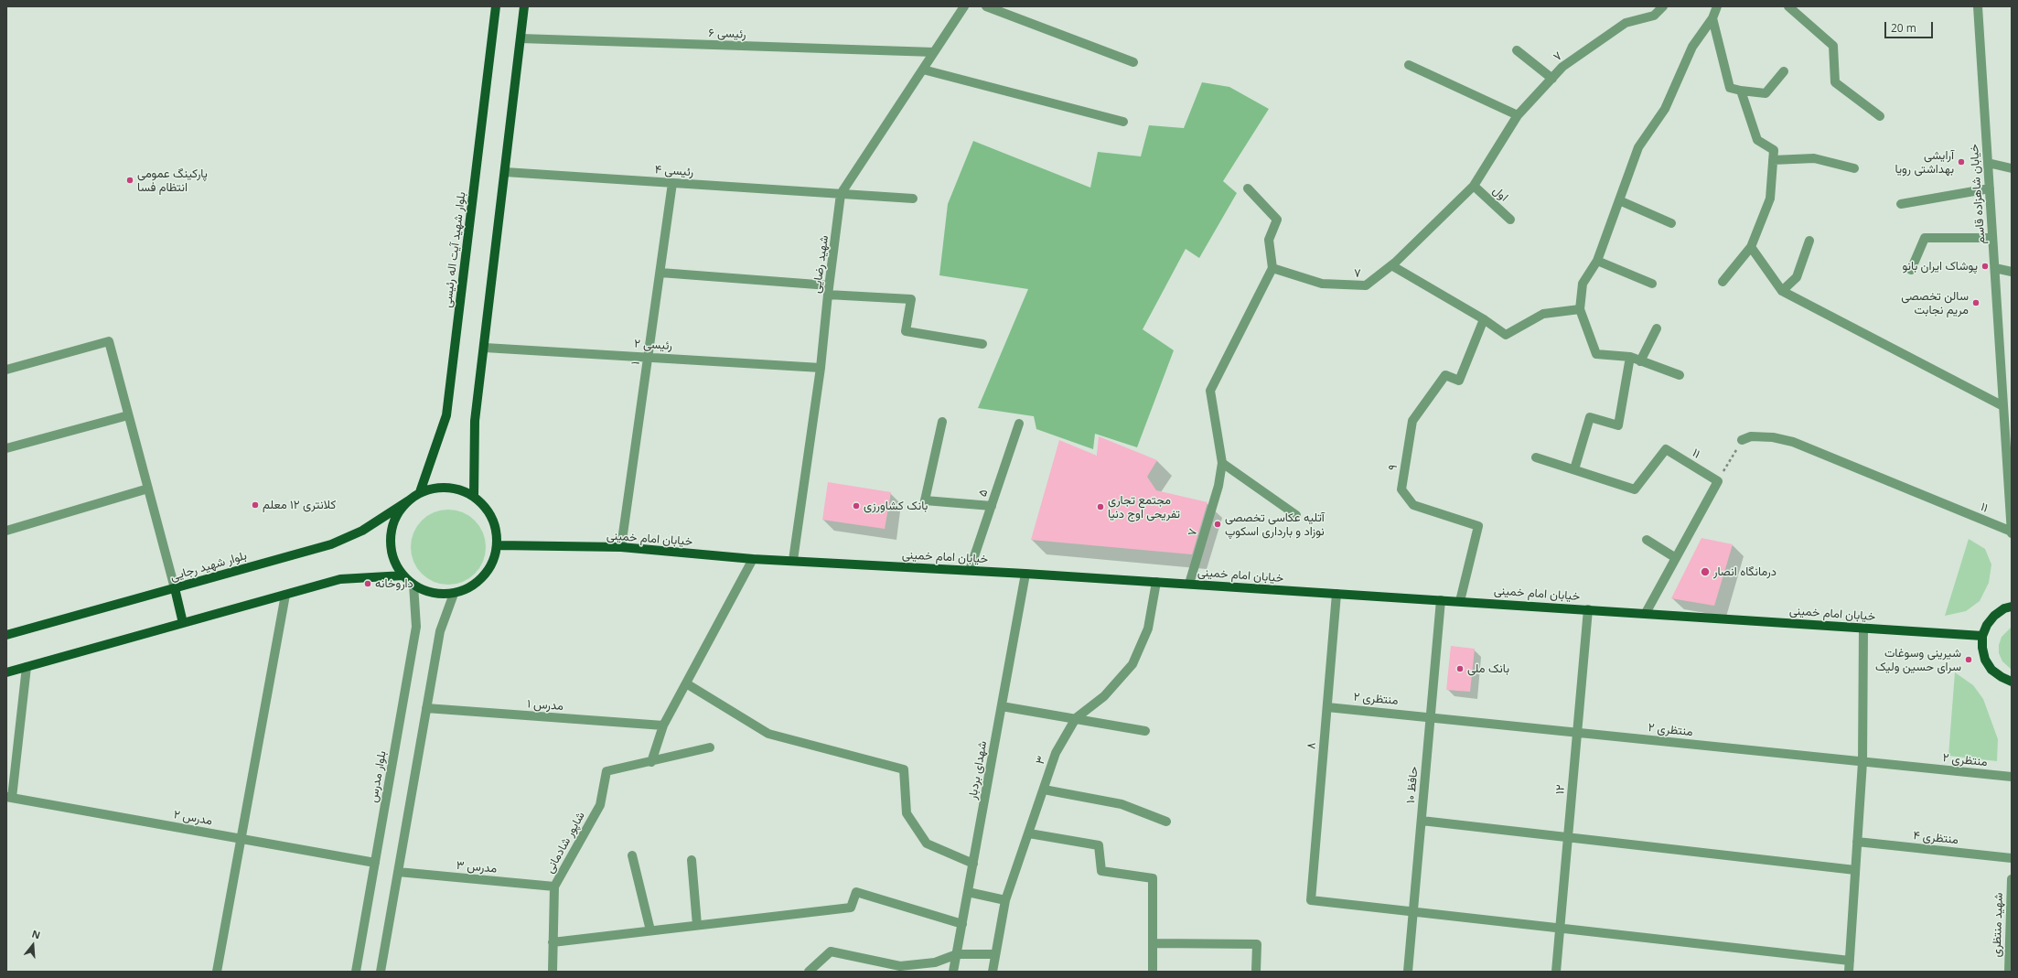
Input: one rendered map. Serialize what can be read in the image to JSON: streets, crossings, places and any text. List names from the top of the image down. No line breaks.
{"streets":{"main road":["بلوار شهید آیت اله رئیسی","خیابان امام خمینی","بلوار شهید رجایی"],"street":["رئیسی ۶","۷","رئیسی ۴","اول","خیابان شاهزاده قاسم","شهید رضایی","رئیسی ۲","۱","۱۱","۹","۵","منتظری ۲","مدرس ۱","۸","۳","شهدای بردبار","بلوار مدرس","حافظ ۱۰","۱۲","مدرس ۲","منتظری ۴","شاپور شادمانی","مدرس ۳","شهید منتظری"]},"crossings":[["رئیسی ۶","شهید رضایی"],["۷","اول"],["۷","خیابان امام خمینی"],["رئیسی ۴","شهید رضایی"],["رئیسی ۴","۱"],["خیابان شاهزاده قاسم","۱۱"],["بلوار شهید آیت اله رئیسی","خیابان امام خمینی"],["بلوار شهید آیت اله رئیسی","بلوار شهید رجایی"],["بلوار شهید آیت اله رئیسی","بلوار مدرس"],["شهید رضایی","رئیسی ۲"],["شهید رضایی","خیابان امام خمینی"],["رئیسی ۲","۱"],["۱","خیابان امام خمینی"],["۹","خیابان امام خمینی"],["۵","خیابان امام خمینی"],["خیابان امام خمینی","بلوار شهید رجایی"],["خیابان امام خمینی","۸"],["خیابان امام خمینی","۳"],["خیابان امام خمینی","شهدای بردبار"],["خیابان امام خمینی","بلوار مدرس"],["خیابان امام خمینی","حافظ ۱۰"],["خیابان امام خمینی","۱۲"],["بلوار شهید رجایی","بلوار مدرس"],["منتظری ۲","۸"],["منتظری ۲","حافظ ۱۰"],["منتظری ۲","۱۲"],["۸","حافظ ۱۰"],["بلوار مدرس","مدرس ۲"],["شاپور شادمانی","مدرس ۳"]],"places":["آرایشی بهداشتی رویا","پارکینگ عمومی انتظام فسا","پوشاک ایران بانو","سالن تخصصی مریم نجابت","کلانتری ۱۲ معلم","بانک کشاورزی","مجتمع تجاری تفریحی اوج دنیا","آتلیه عکاسی تخصصی نوزاد و بارداری اسکوپ","درمانگاه انصار","داروخانه","شیرینی وسوغات سرای حسین ولیک","بانک ملی"],"scale_bar":"20 m","north":"top"}
